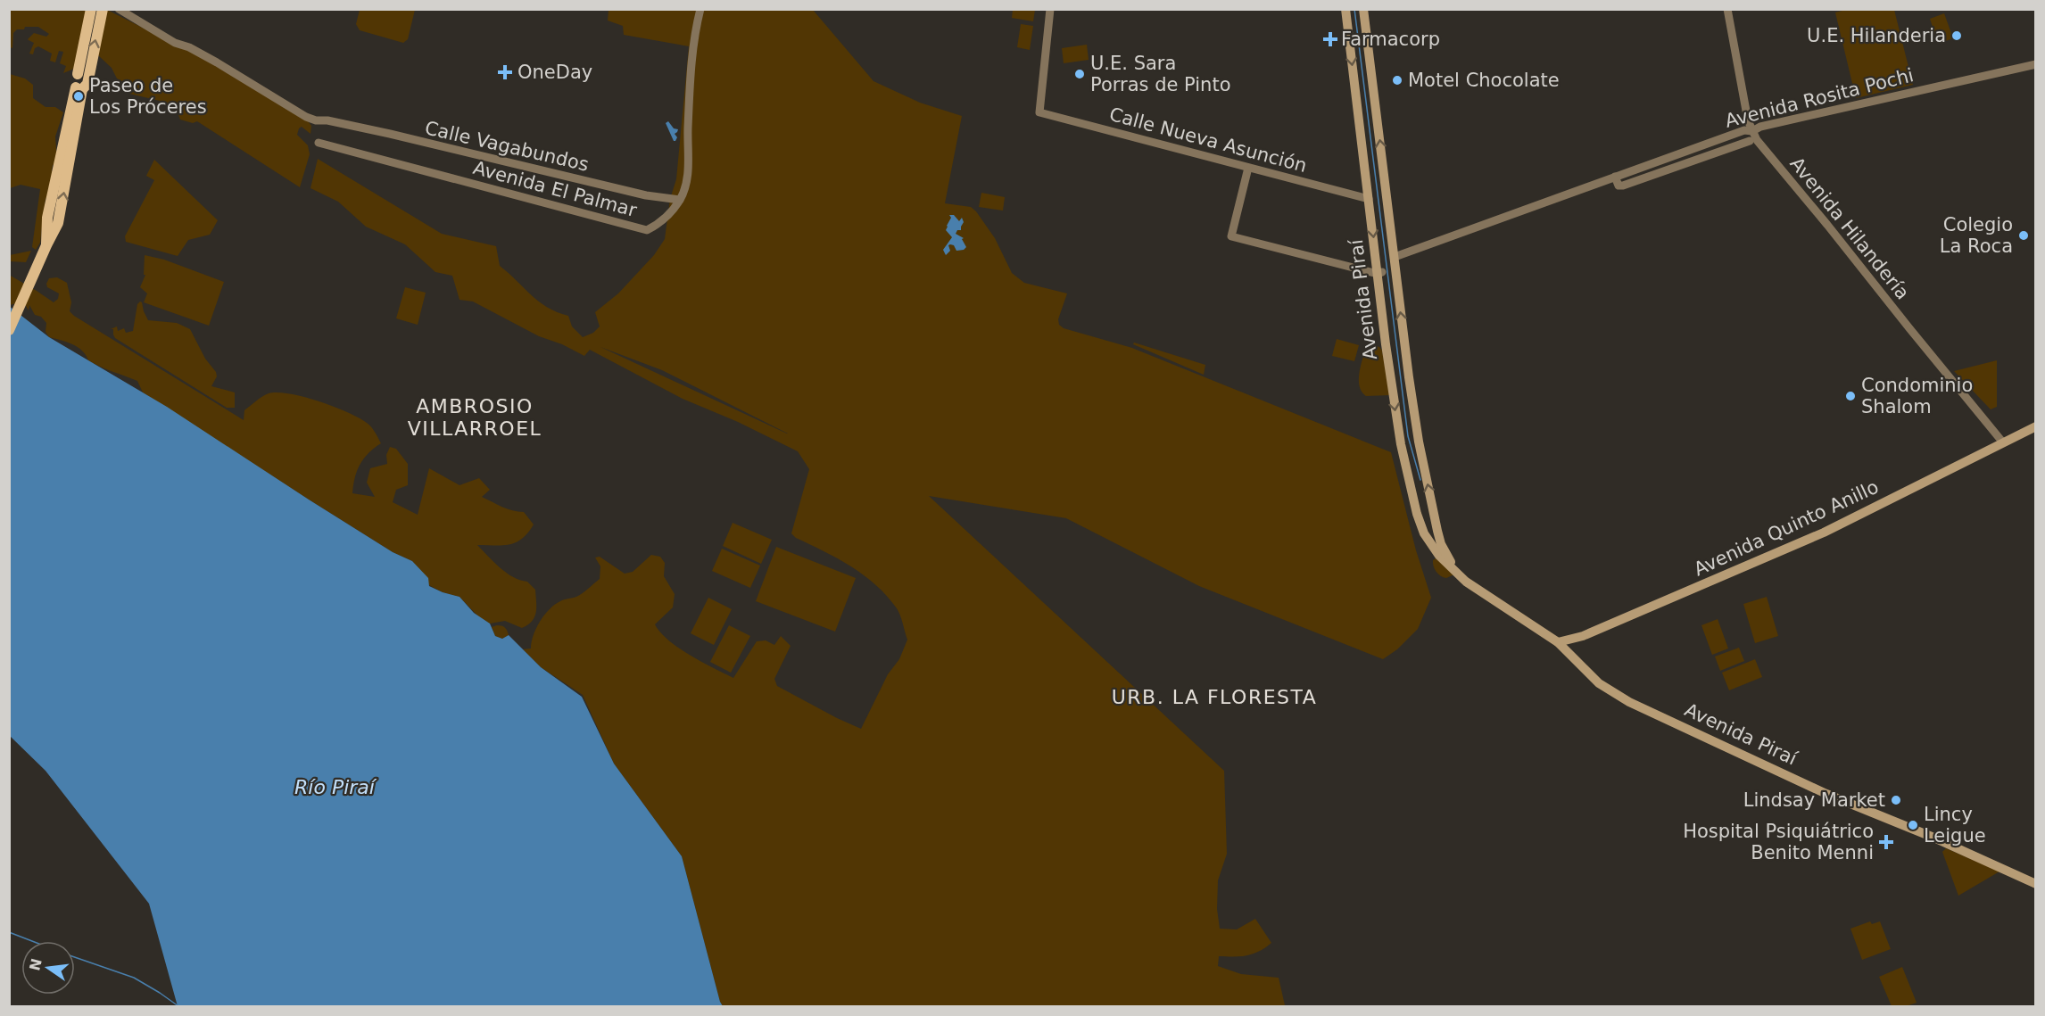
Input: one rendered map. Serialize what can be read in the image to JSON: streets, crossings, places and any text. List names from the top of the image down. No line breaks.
{"streets":{"main road":["Avenida Piraí","Avenida Quinto Anillo"],"street":["Avenida Rosita Pochi","Calle Nueva Asunción","Calle Vagabundos","Avenida El Palmar","Avenida Hilandería"]},"crossings":[["Avenida Rosita Pochi","Avenida Hilandería"],["Avenida Rosita Pochi","Avenida Piraí"],["Calle Nueva Asunción","Avenida Piraí"],["Calle Vagabundos","Avenida El Palmar"],["Avenida Hilandería","Avenida Quinto Anillo"],["Avenida Piraí","Avenida Quinto Anillo"]],"districts":["AMBROSIO VILLARROEL","URB. LA FLORESTA"],"water":["Río Piraí"],"places":{"other":["U.E. Hilanderia","U.E. Sara Porras de Pinto","Motel Chocolate","Paseo de Los Próceres","Colegio La Roca","Condominio Shalom","Lindsay Market","Lincy Leigue"],"health":["Farmacorp","OneDay","Hospital Psiquiátrico Benito Menni"]},"north":"left"}
